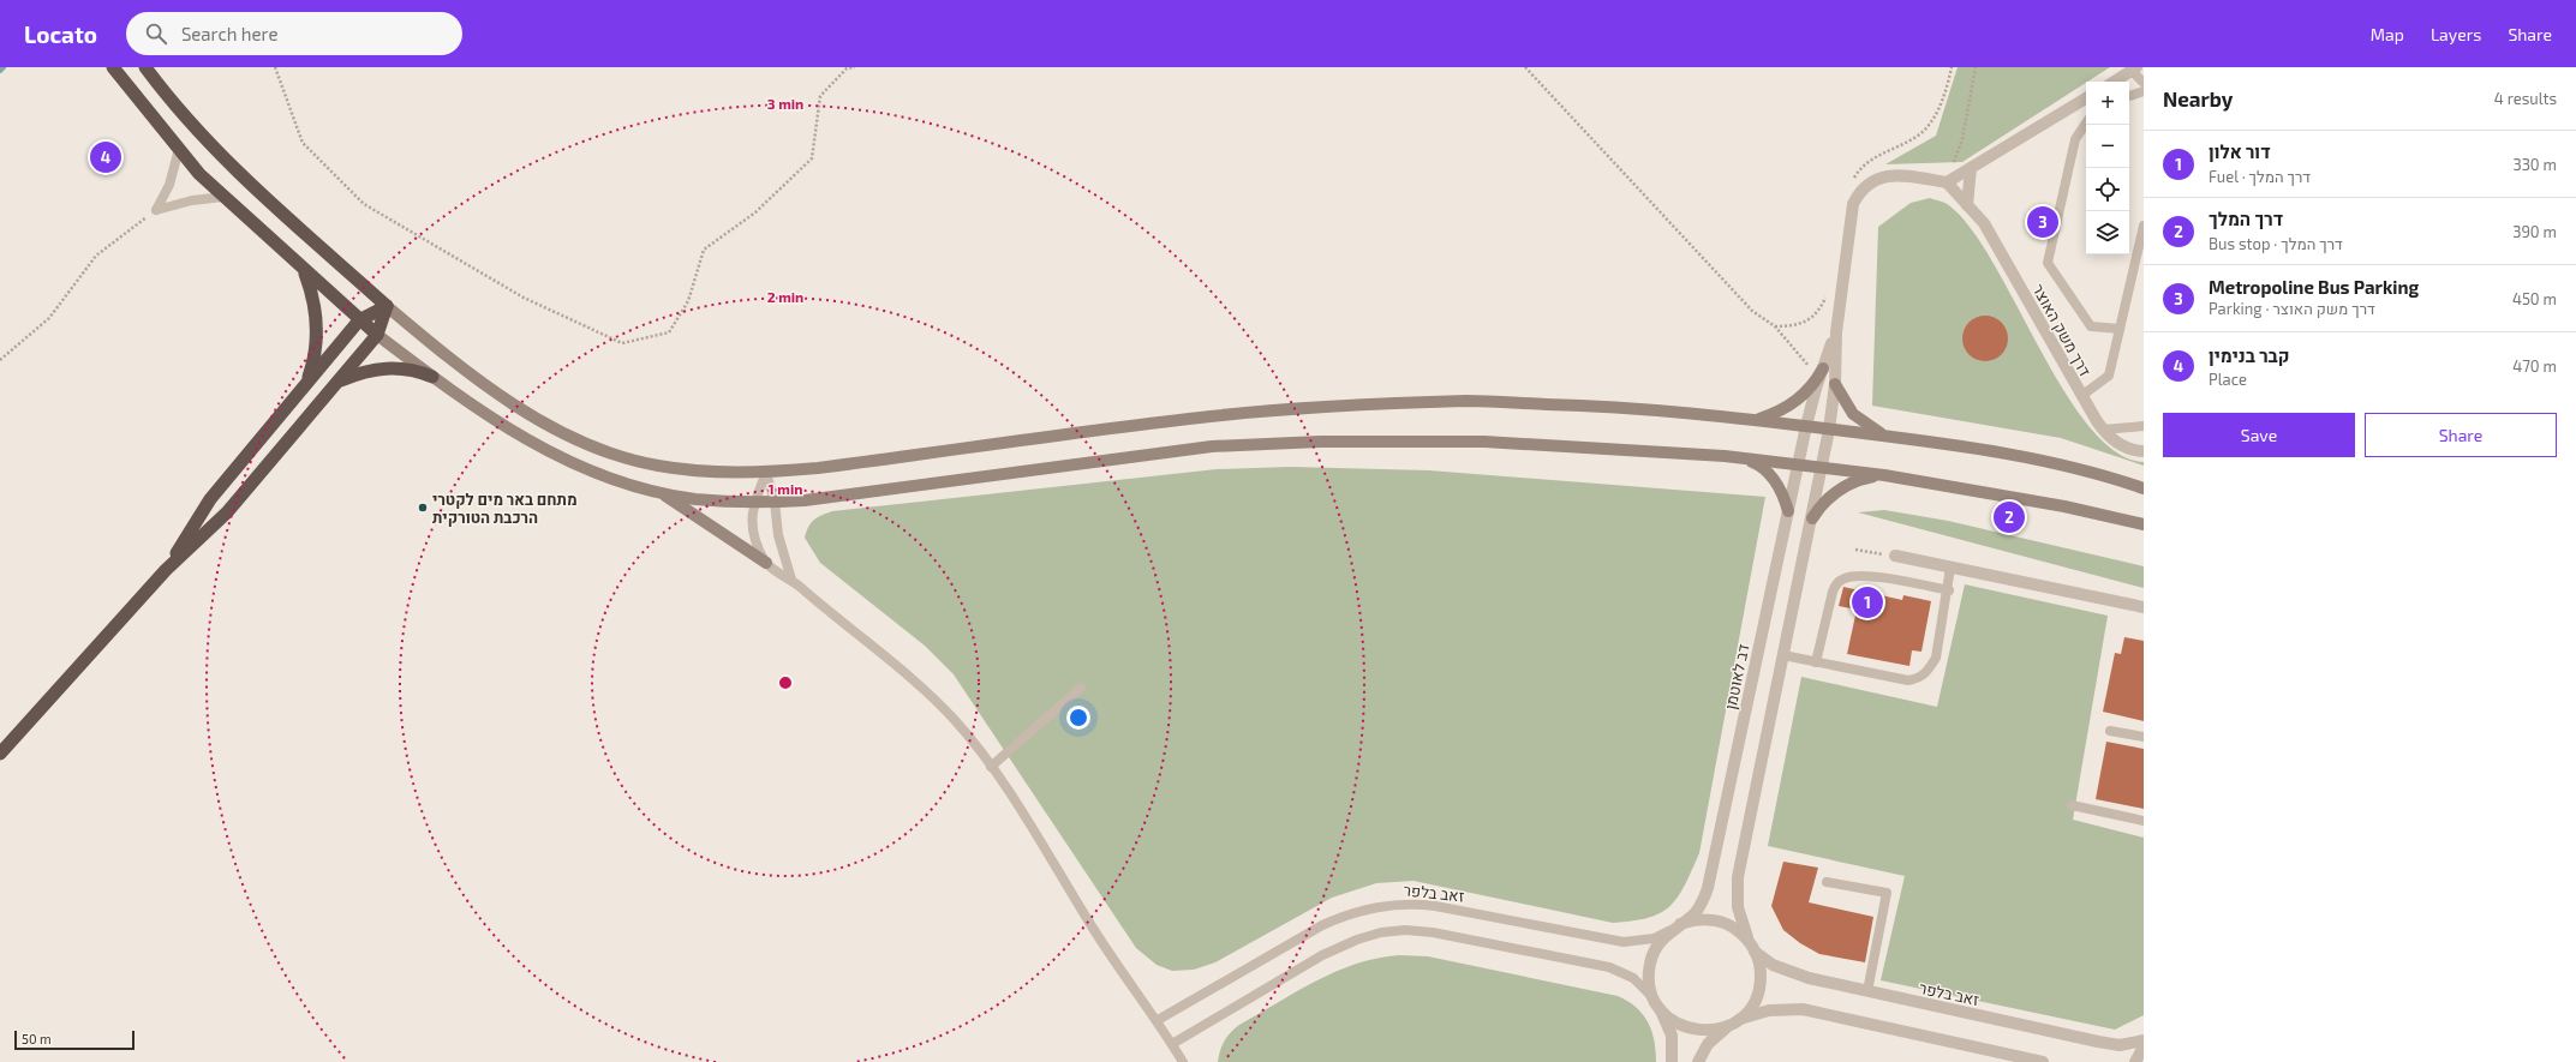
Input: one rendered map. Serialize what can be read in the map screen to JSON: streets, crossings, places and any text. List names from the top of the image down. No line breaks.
{"streets":{"street":["דרך משק האוצר","דב לאוטמן","זאב בלפר"]},"crossings":[["דב לאוטמן","זאב בלפר"]],"places":["מתחם באר מים לקטרי הרכבת הטורקית"],"scale_bar":"50 m","page":{"header":"Locato","search":"Search here","nav":["Map","Layers","Share"],"heading":["Nearby","4 results"],"map_buttons":["+","−"],"list":[{"mark":"1","name":"דור אלון","note":"Fuel · דרך המלך","value":"330 m"},{"mark":"2","name":"דרך המלך","note":"Bus stop · דרך המלך","value":"390 m"},{"mark":"3","name":"Metropoline Bus Parking","note":"Parking · דרך משק האוצר","value":"450 m"},{"mark":"4","name":"קבר בנימין","note":"Place","value":"470 m"}],"pins":["4","3","2","1"],"buttons":["Save","Share"],"scale":"50 m"},"rings":["3 min","2 min","1 min"]}
